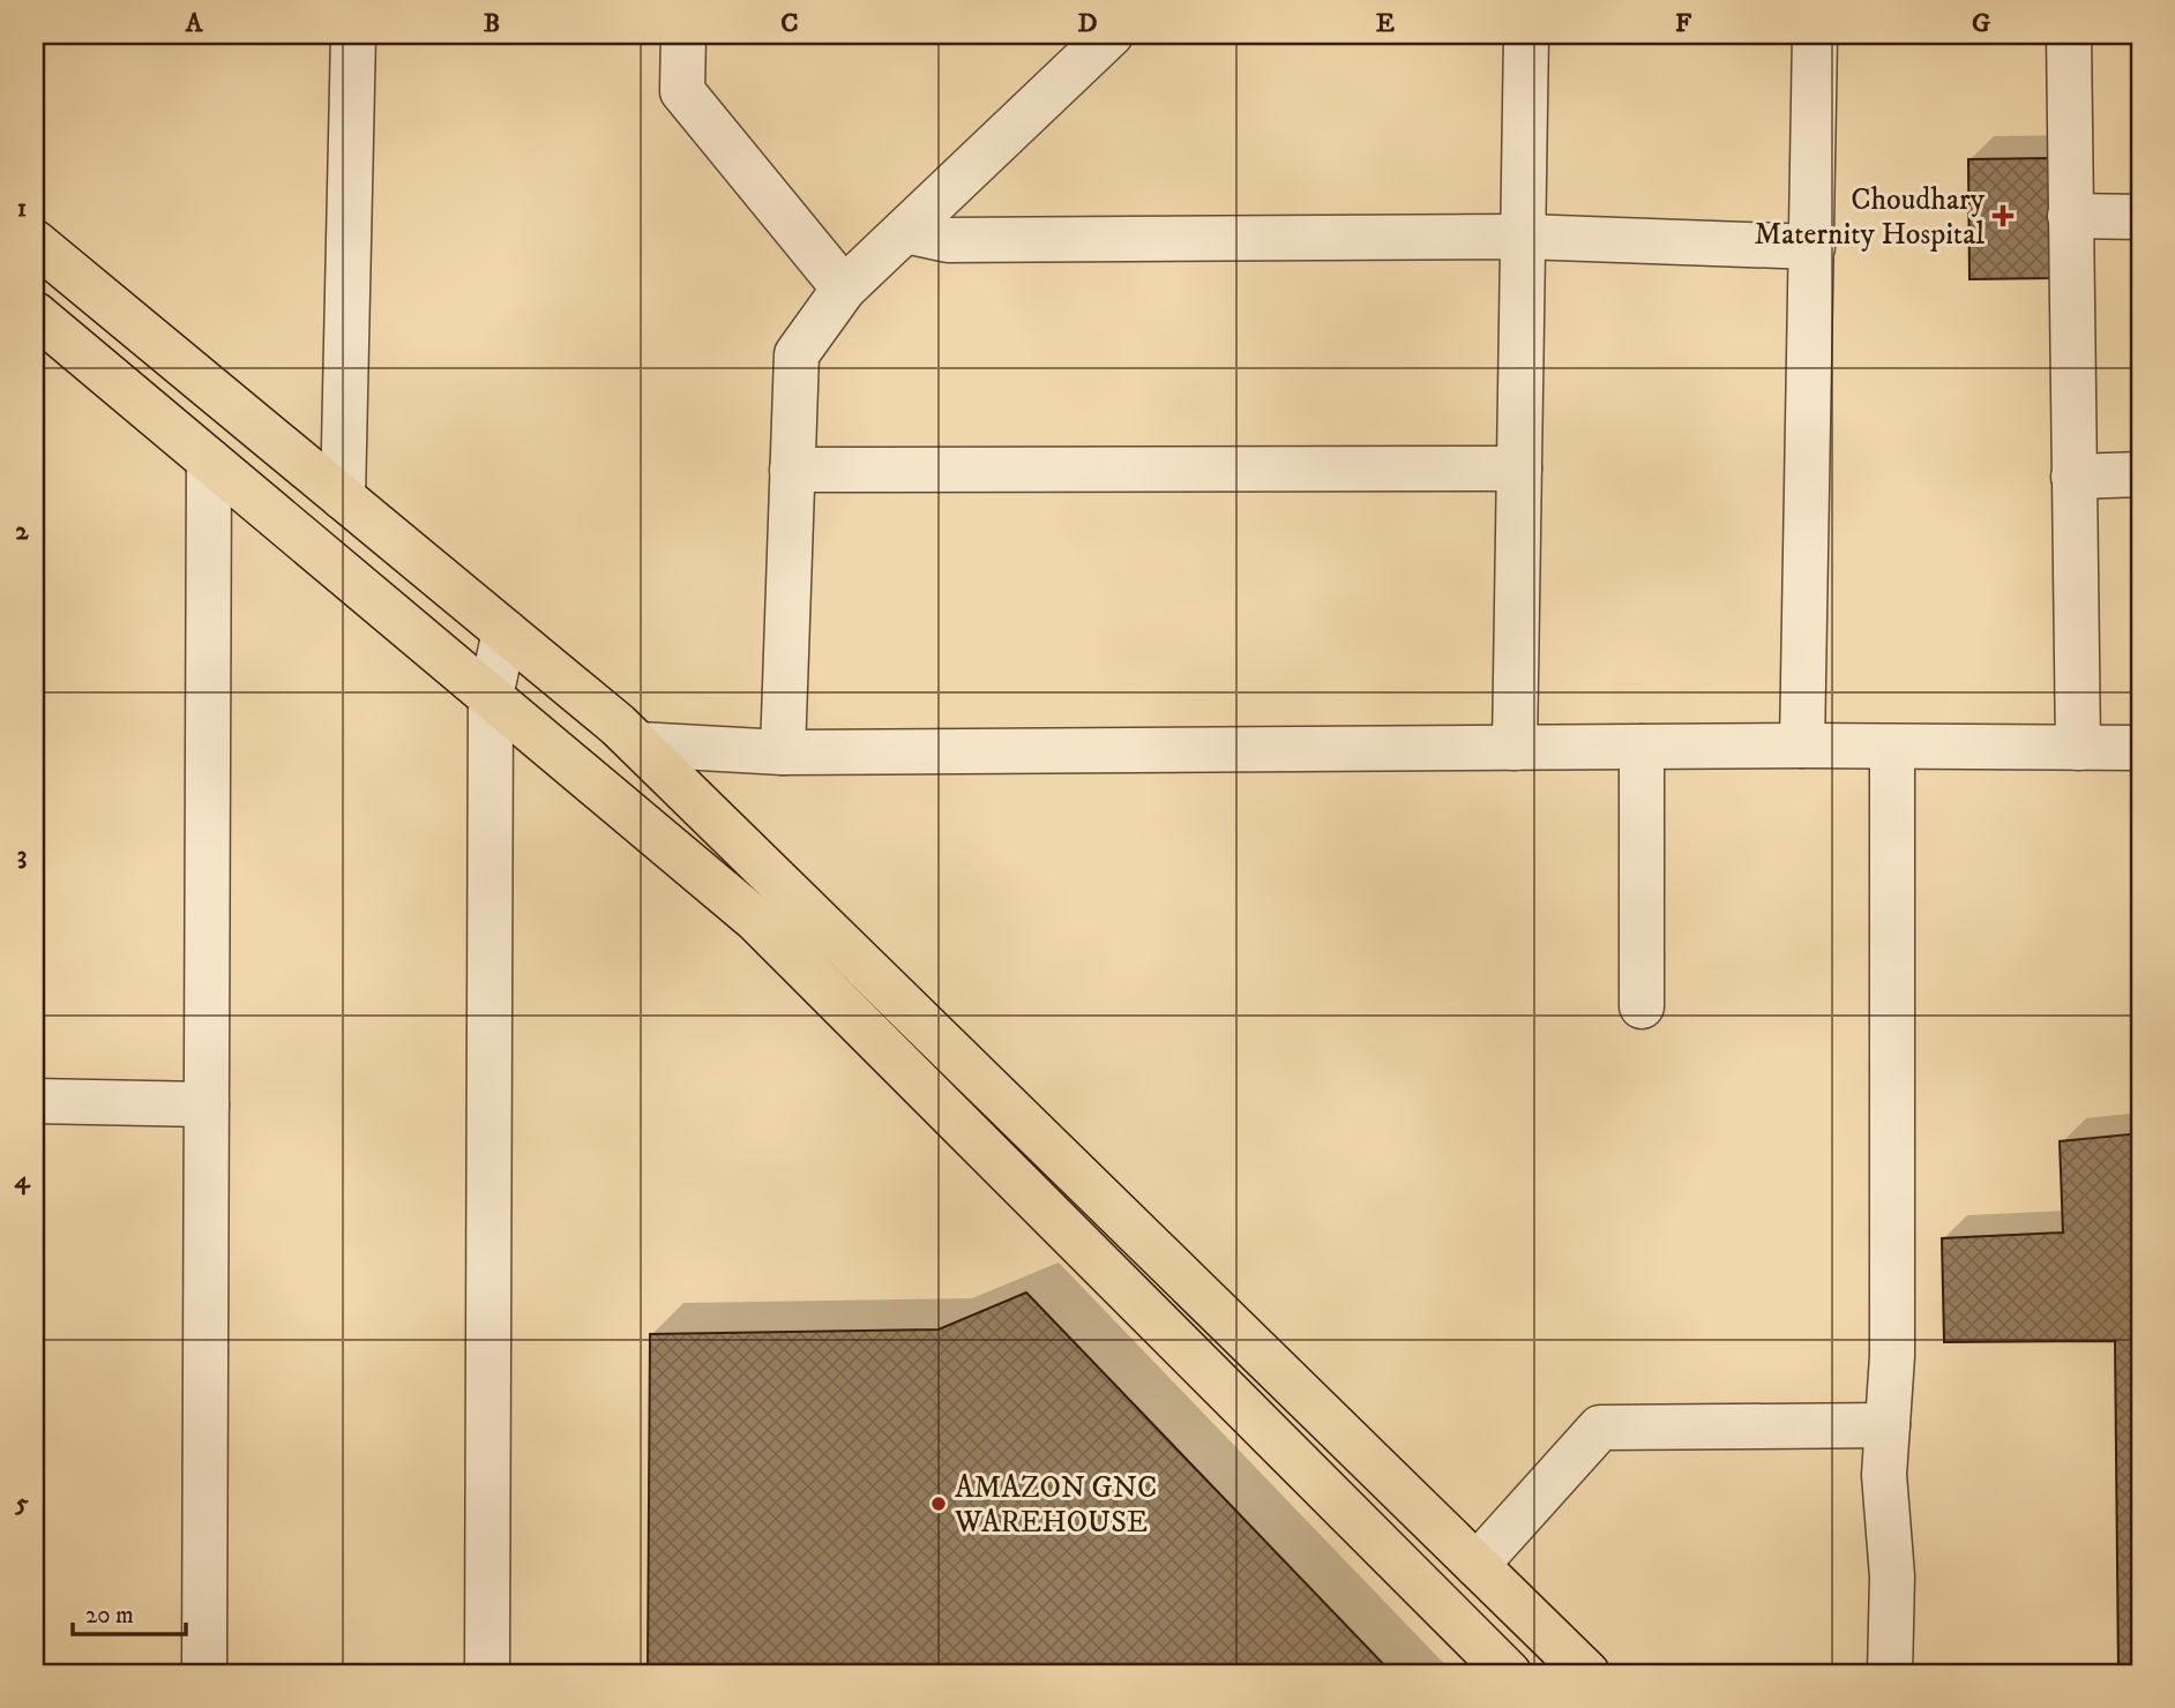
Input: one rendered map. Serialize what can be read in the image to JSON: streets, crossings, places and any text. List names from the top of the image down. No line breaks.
{"places":{"health":["Choudhary Maternity Hospital"],"other":["AMAZON GNC WAREHOUSE"]},"scale_bar":"20 m","grid":{"columns":["A","B","C","D","E","F","G"],"rows":["1","2","3","4","5"]}}
